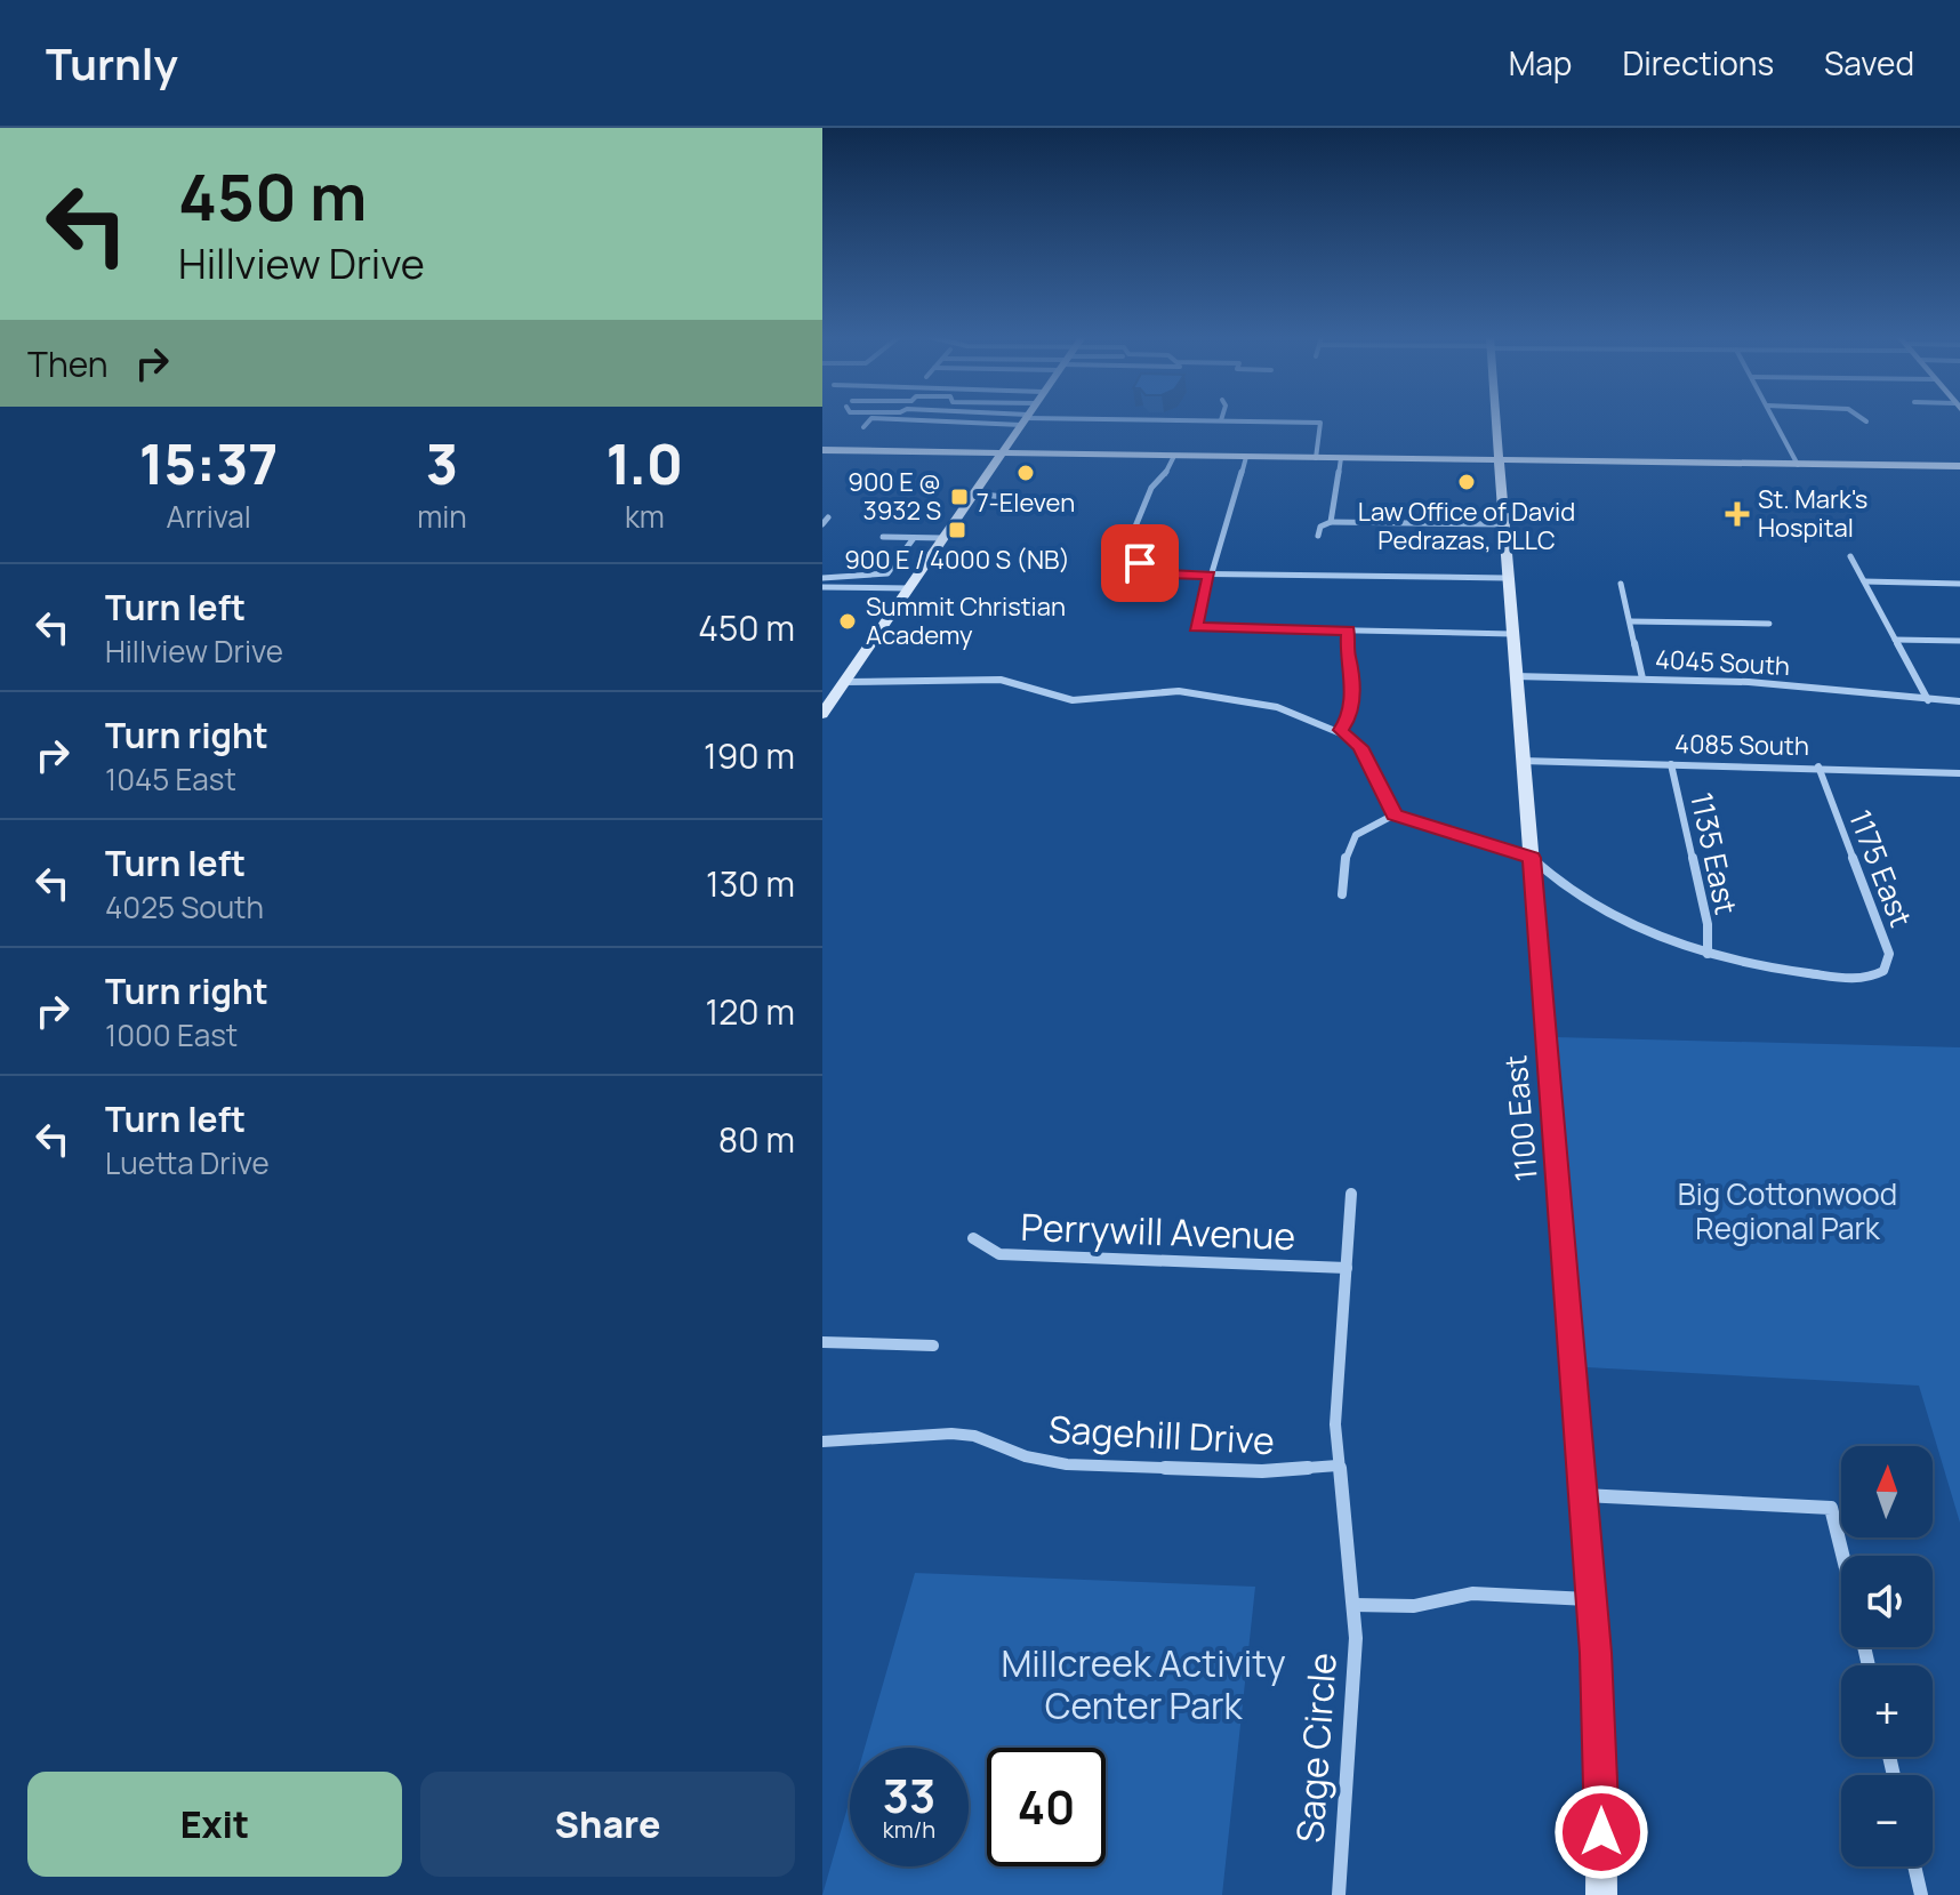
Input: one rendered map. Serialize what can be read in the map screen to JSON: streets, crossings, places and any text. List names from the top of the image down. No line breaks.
{"streets":{"main road":["1100 East"],"street":["4045 South","4085 South","1135 East","1175 East","Perrywill Avenue","Sagehill Drive","Sage Circle"]},"crossings":[["4045 South","1100 East"],["4085 South","1135 East"],["4085 South","1175 East"],["4085 South","1100 East"],["1135 East","1175 East"],["Perrywill Avenue","Sage Circle"],["Sagehill Drive","Sage Circle"]],"parks":["Big Cottonwood Regional Park","Millcreek Activity Center Park"],"places":{"other":["7-Eleven","Law Office of David Pedrazas, PLLC","Summit Christian Academy"],"transit":["900 E @ 3932 S","900 E / 4000 S (NB)"],"health":["St. Mark's Hospital"]},"north":"top","page":{"header":"Turnly","nav":["Map","Directions","Saved"],"turn":["450 m","Hillview Drive"],"then":"Then","eta":["15:37","Arrival","3","min","1.0","km"],"list":[{"name":"Turn left","note":"Hillview Drive","value":"450 m"},{"name":"Turn right","note":"1045 East","value":"190 m"},{"name":"Turn left","note":"4025 South","value":"130 m"},{"name":"Turn right","note":"1000 East","value":"120 m"},{"name":"Turn left","note":"Luetta Drive","value":"80 m"}],"map_buttons":["+","−"],"speed":"33 km/h","limit":"40","buttons":["Exit","Share"]}}
